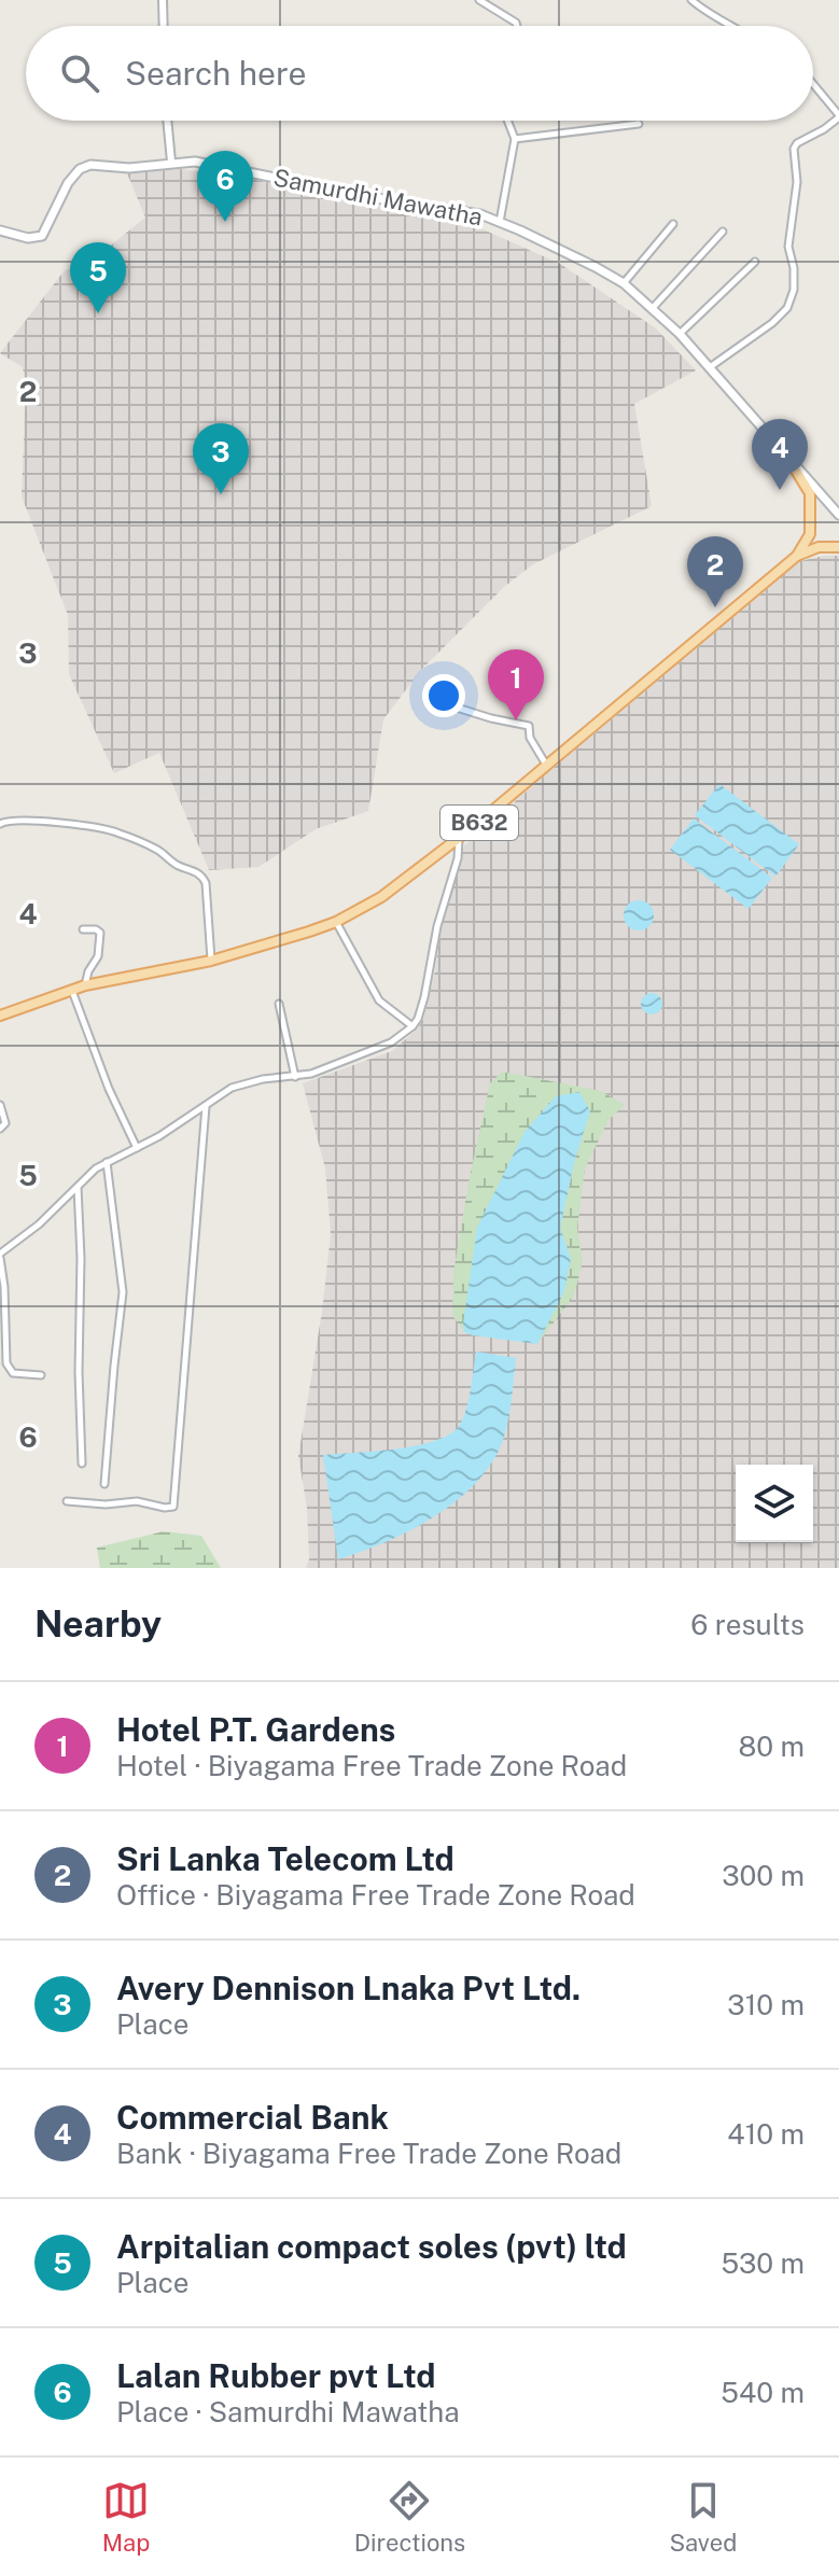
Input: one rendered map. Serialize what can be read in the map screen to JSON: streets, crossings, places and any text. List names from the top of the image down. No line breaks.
{"streets":{"main road":["Samurdhi Mawatha","B632"]},"page":{"search":"Search here","pins":["6","5","4","3","2","1"],"heading":["Nearby","6 results"],"list":[{"mark":"1","name":"Hotel P.T. Gardens","note":"Hotel · Biyagama Free Trade Zone Road","value":"80 m"},{"mark":"2","name":"Sri Lanka Telecom Ltd","note":"Office · Biyagama Free Trade Zone Road","value":"300 m"},{"mark":"3","name":"Avery Dennison Lnaka Pvt Ltd.","note":"Place","value":"310 m"},{"mark":"4","name":"Commercial Bank","note":"Bank · Biyagama Free Trade Zone Road","value":"410 m"},{"mark":"5","name":"Arpitalian compact soles (pvt) ltd","note":"Place","value":"530 m"},{"mark":"6","name":"Lalan Rubber pvt Ltd","note":"Place · Samurdhi Mawatha","value":"540 m"}],"nav":["Map","Directions","Saved"]},"grid":{"rows":["2","3","4","5","6"]}}
